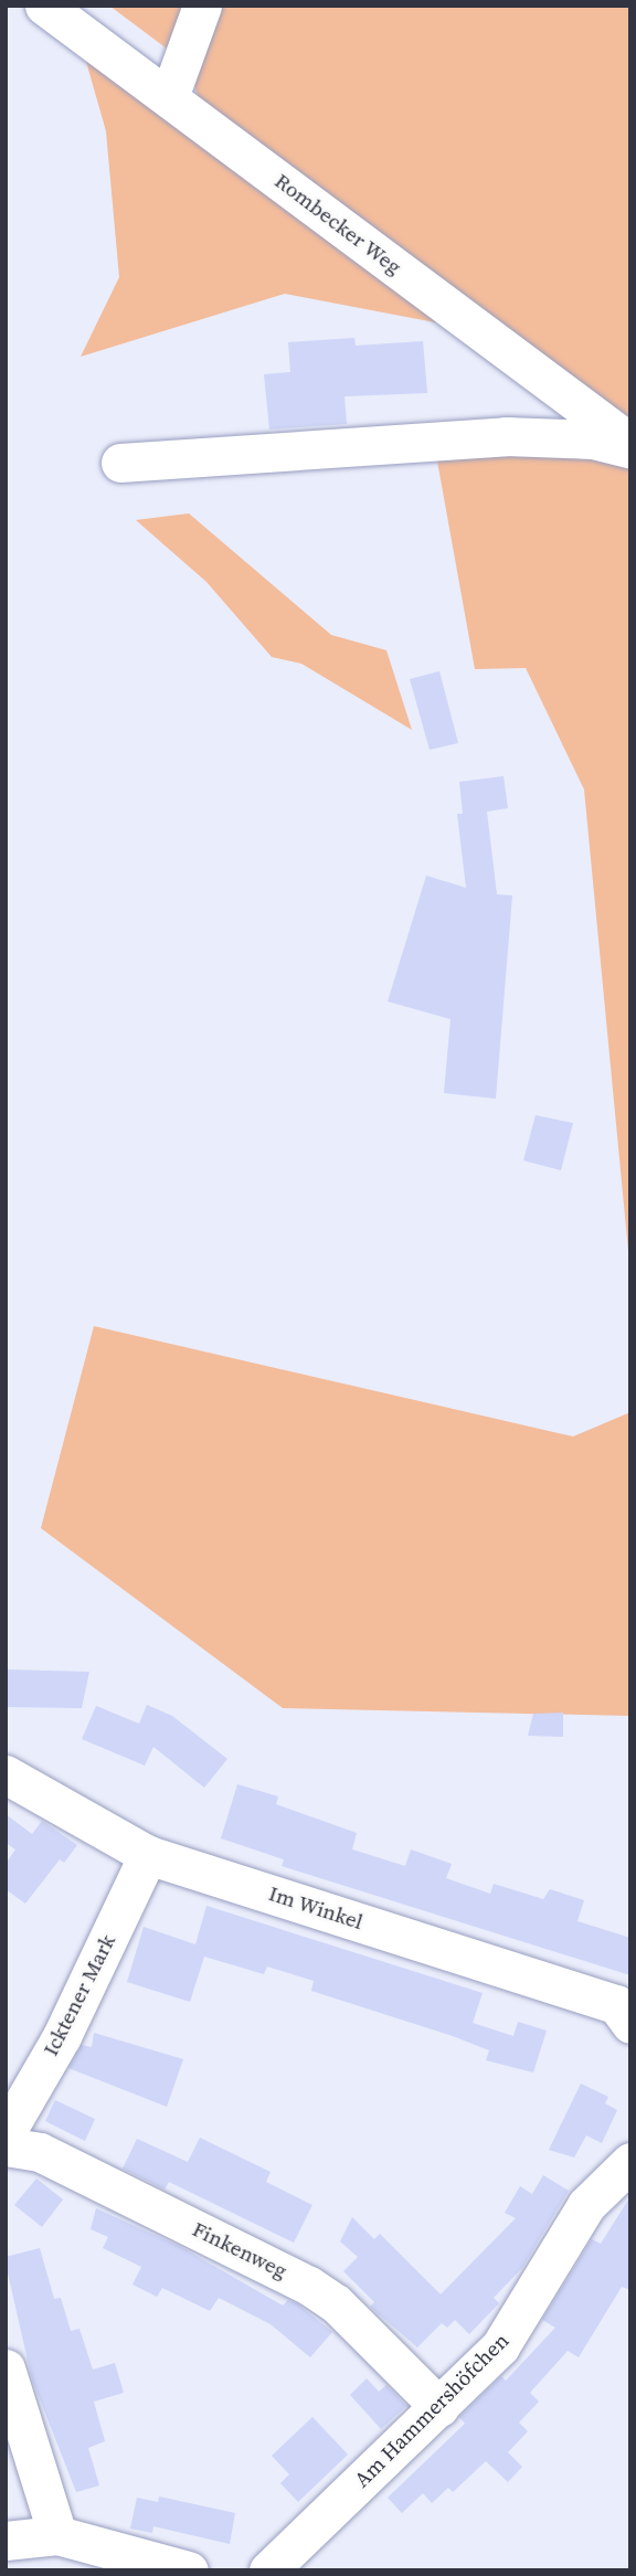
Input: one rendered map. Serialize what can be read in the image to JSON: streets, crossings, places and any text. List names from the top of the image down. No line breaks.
{"streets":{"street":["Rombecker Weg","Im Winkel","Icktener Mark","Finkenweg","Am Hammershöfchen"]},"crossings":[["Im Winkel","Icktener Mark"],["Finkenweg","Am Hammershöfchen"]]}
